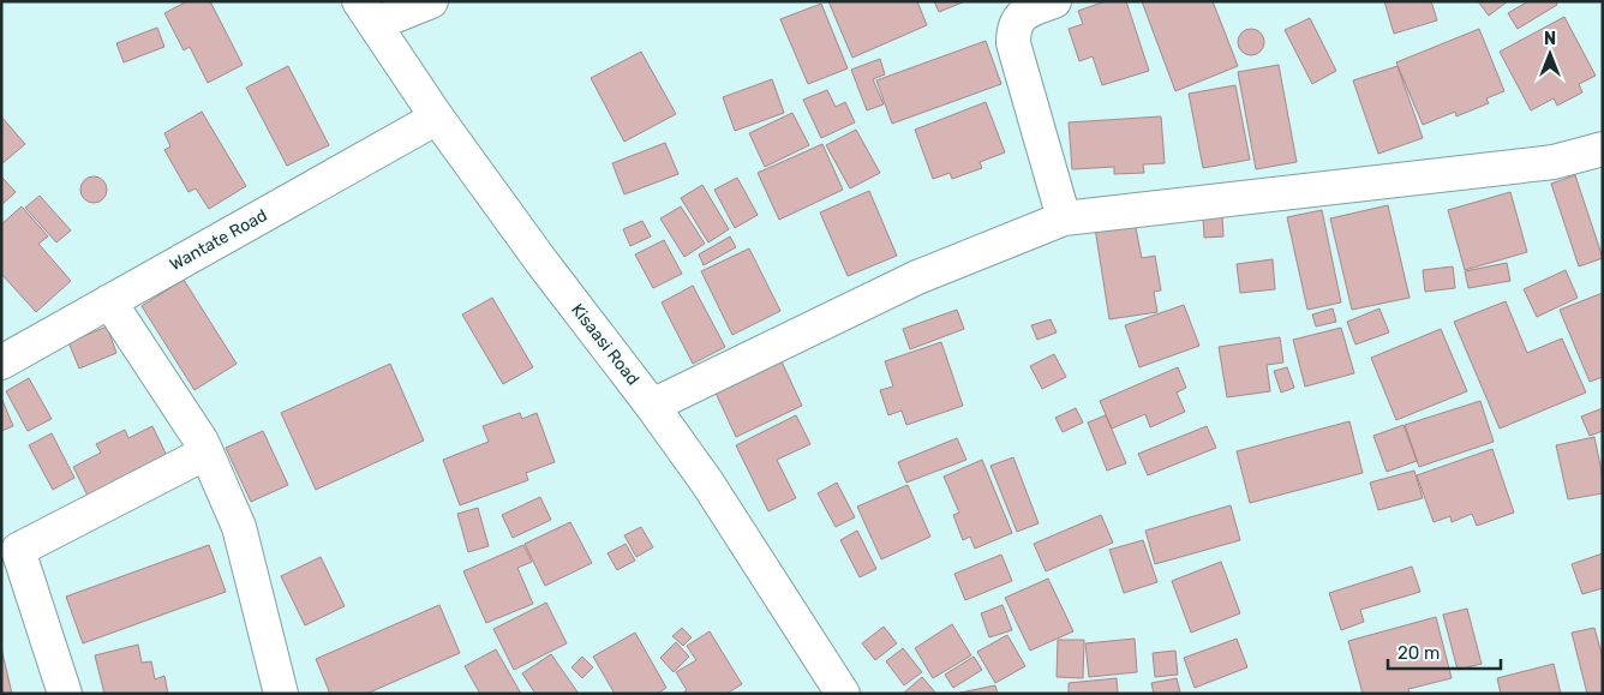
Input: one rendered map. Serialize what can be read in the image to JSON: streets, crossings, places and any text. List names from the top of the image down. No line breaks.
{"streets":{"street":["Wantate Road","Kisaasi Road"]},"crossings":[["Wantate Road","Kisaasi Road"]],"scale_bar":"20 m","north":"top"}
